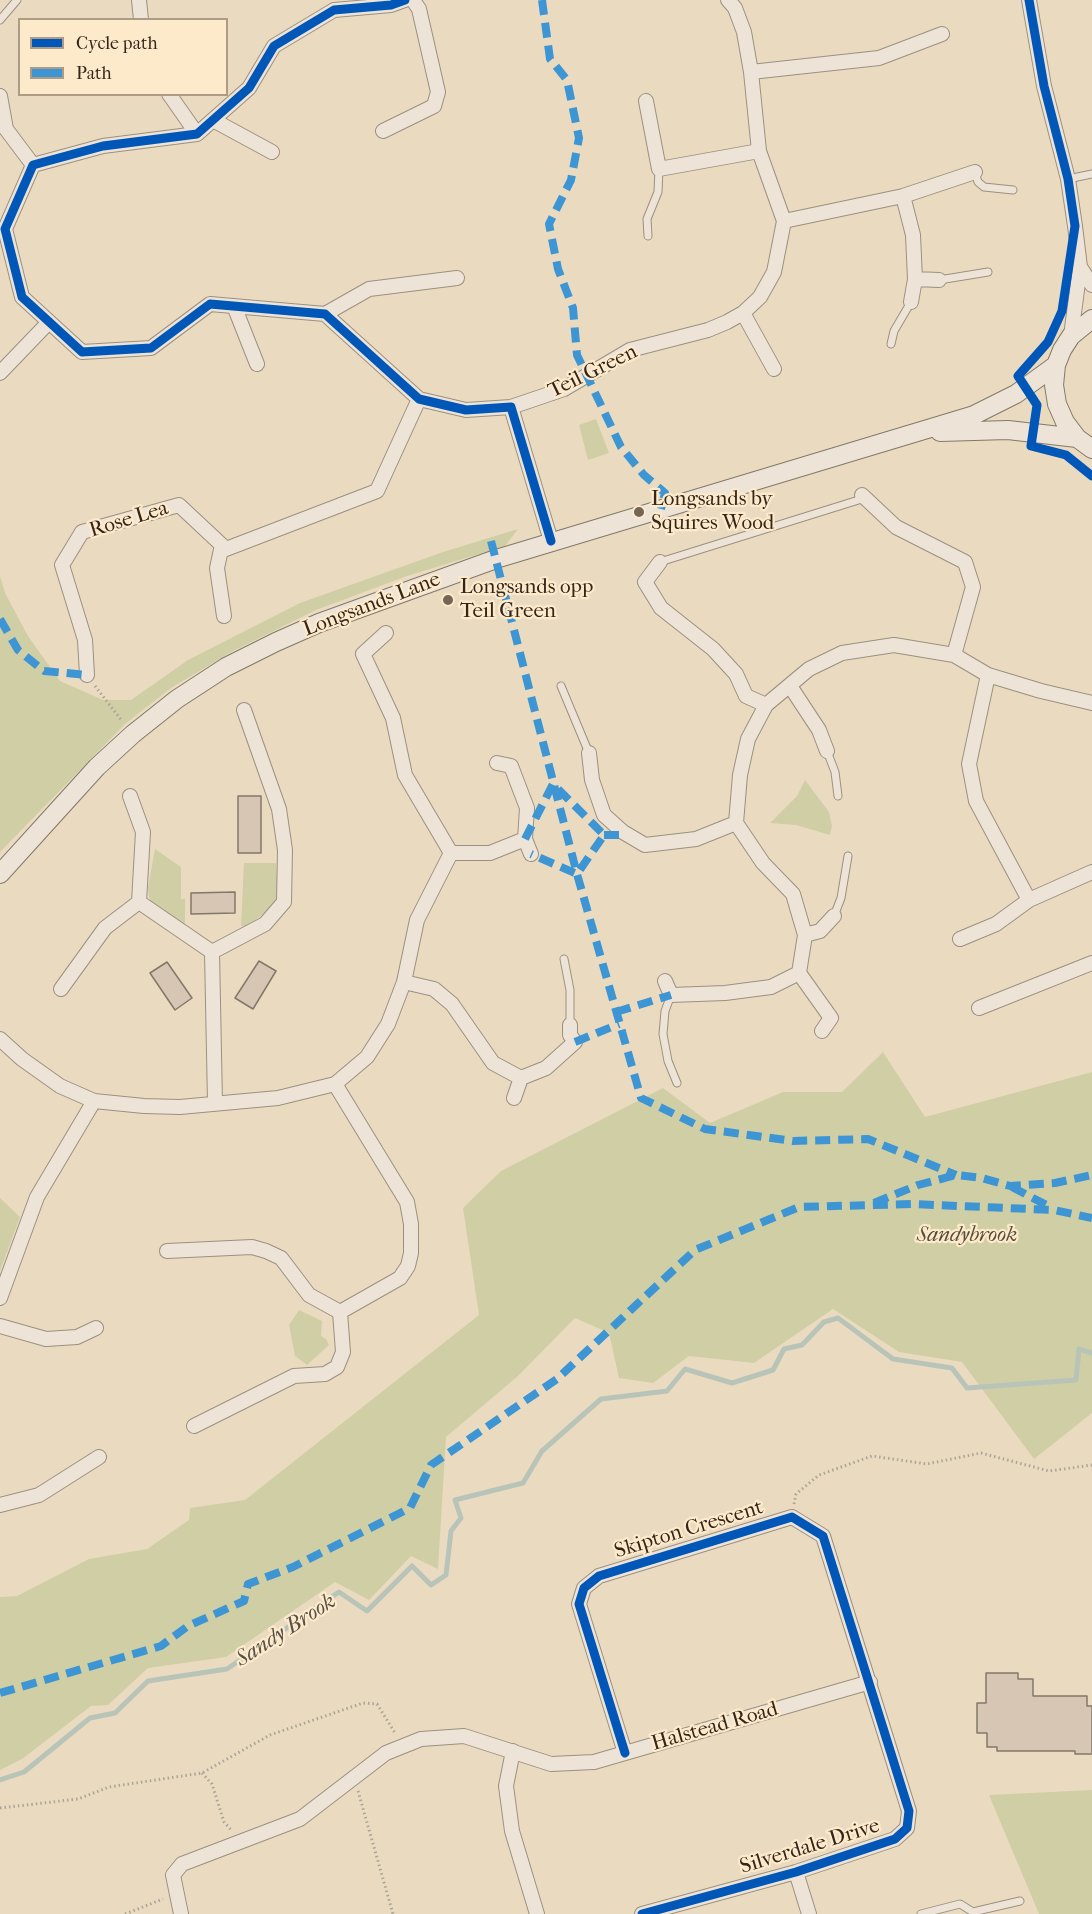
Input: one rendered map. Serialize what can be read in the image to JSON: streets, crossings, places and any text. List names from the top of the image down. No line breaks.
{"streets":{"main road":["Longsands Lane"],"street":["Teil Green","Rose Lea","Skipton Crescent","Halstead Road","Silverdale Drive"]},"crossings":[["Skipton Crescent","Halstead Road"],["Skipton Crescent","Silverdale Drive"],["Halstead Road","Silverdale Drive"]],"water":["Sandy Brook"],"parks":["Sandybrook"],"places":["Longsands by Squires Wood","Longsands opp Teil Green"],"legend":["Cycle path","Path"]}
